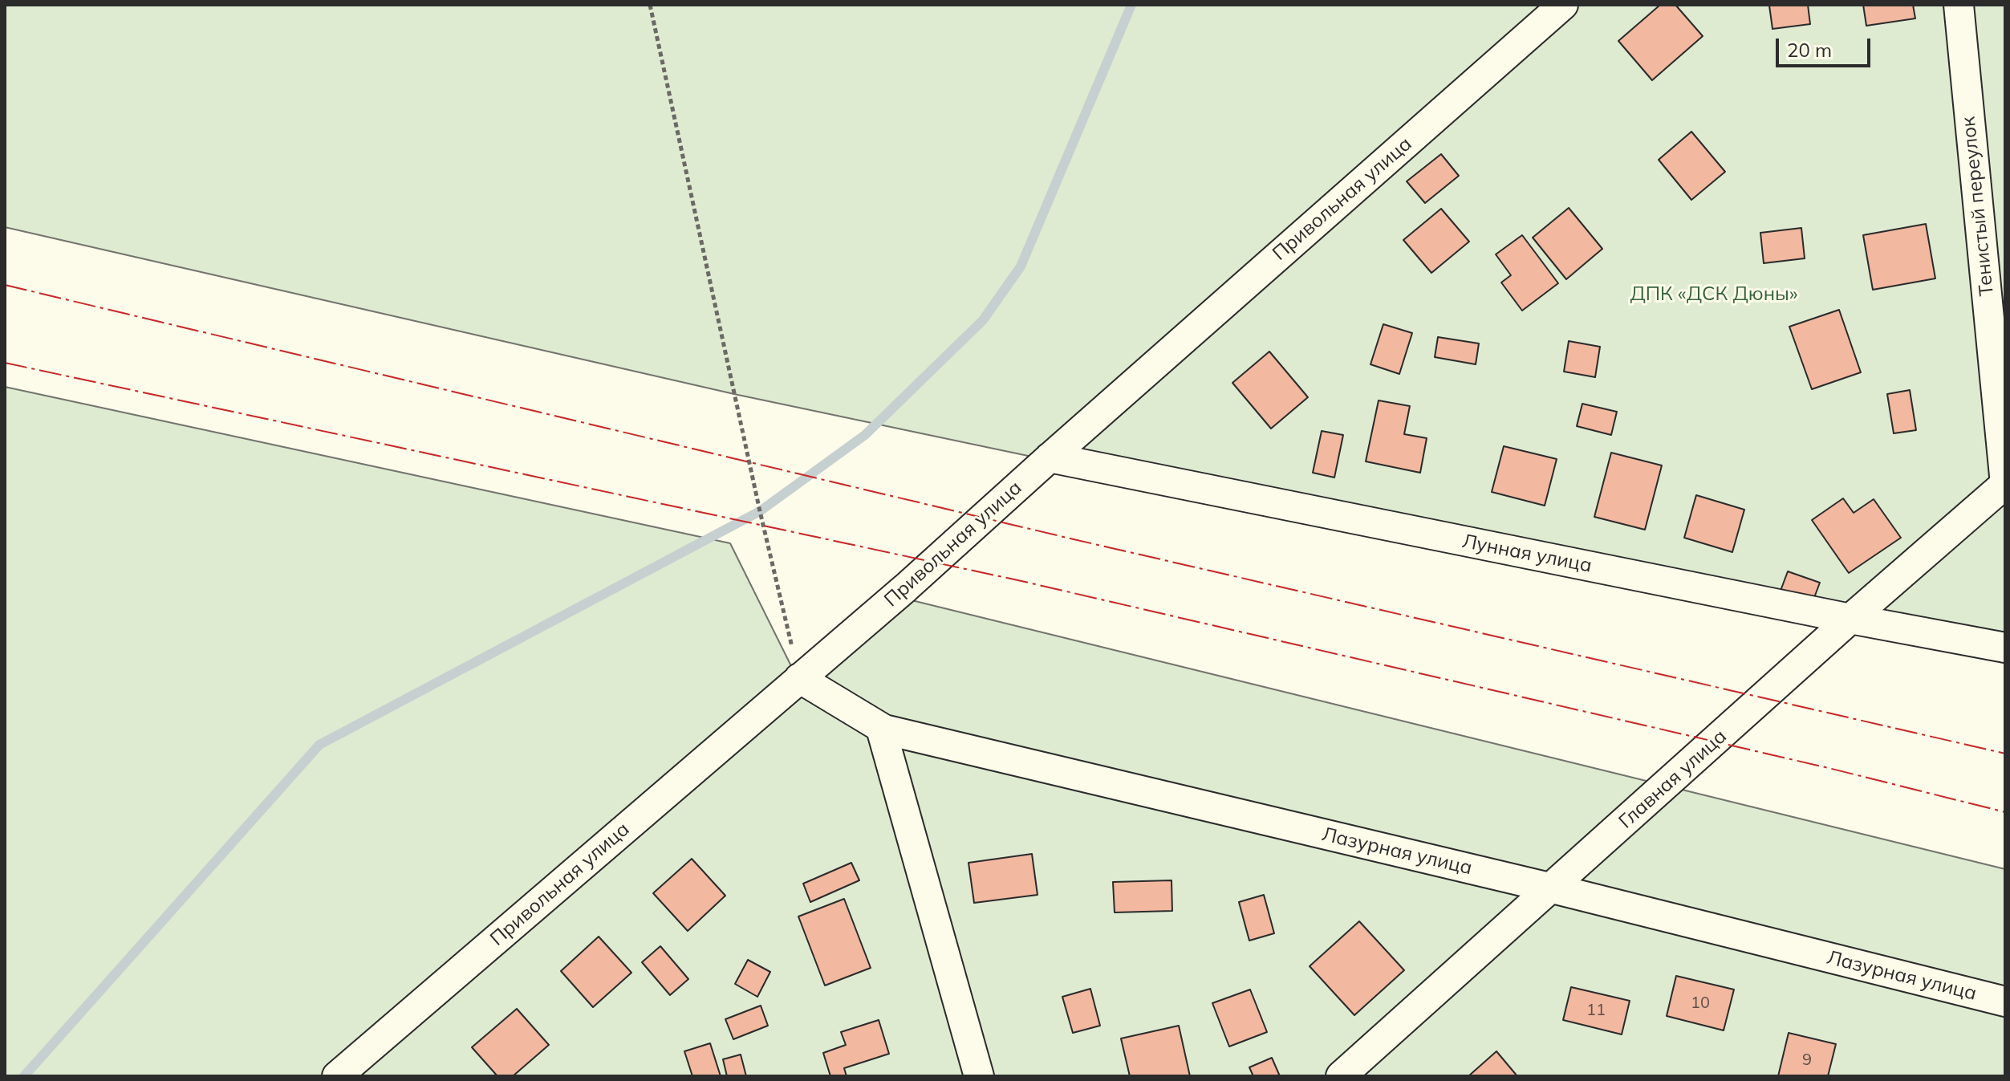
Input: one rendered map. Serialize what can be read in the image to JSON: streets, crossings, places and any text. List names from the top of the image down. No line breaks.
{"streets":{"street":["Привольная улица","Тенистый переулок","Лунная улица","Главная улица","Лазурная улица"]},"crossings":[["Привольная улица","Лунная улица"],["Привольная улица","Лазурная улица"],["Тенистый переулок","Главная улица"],["Лунная улица","Главная улица"],["Главная улица","Лазурная улица"]],"parks":["ДПК «ДСК Дюны»"],"house_numbers":["10","11","9"],"scale_bar":"20 m"}
